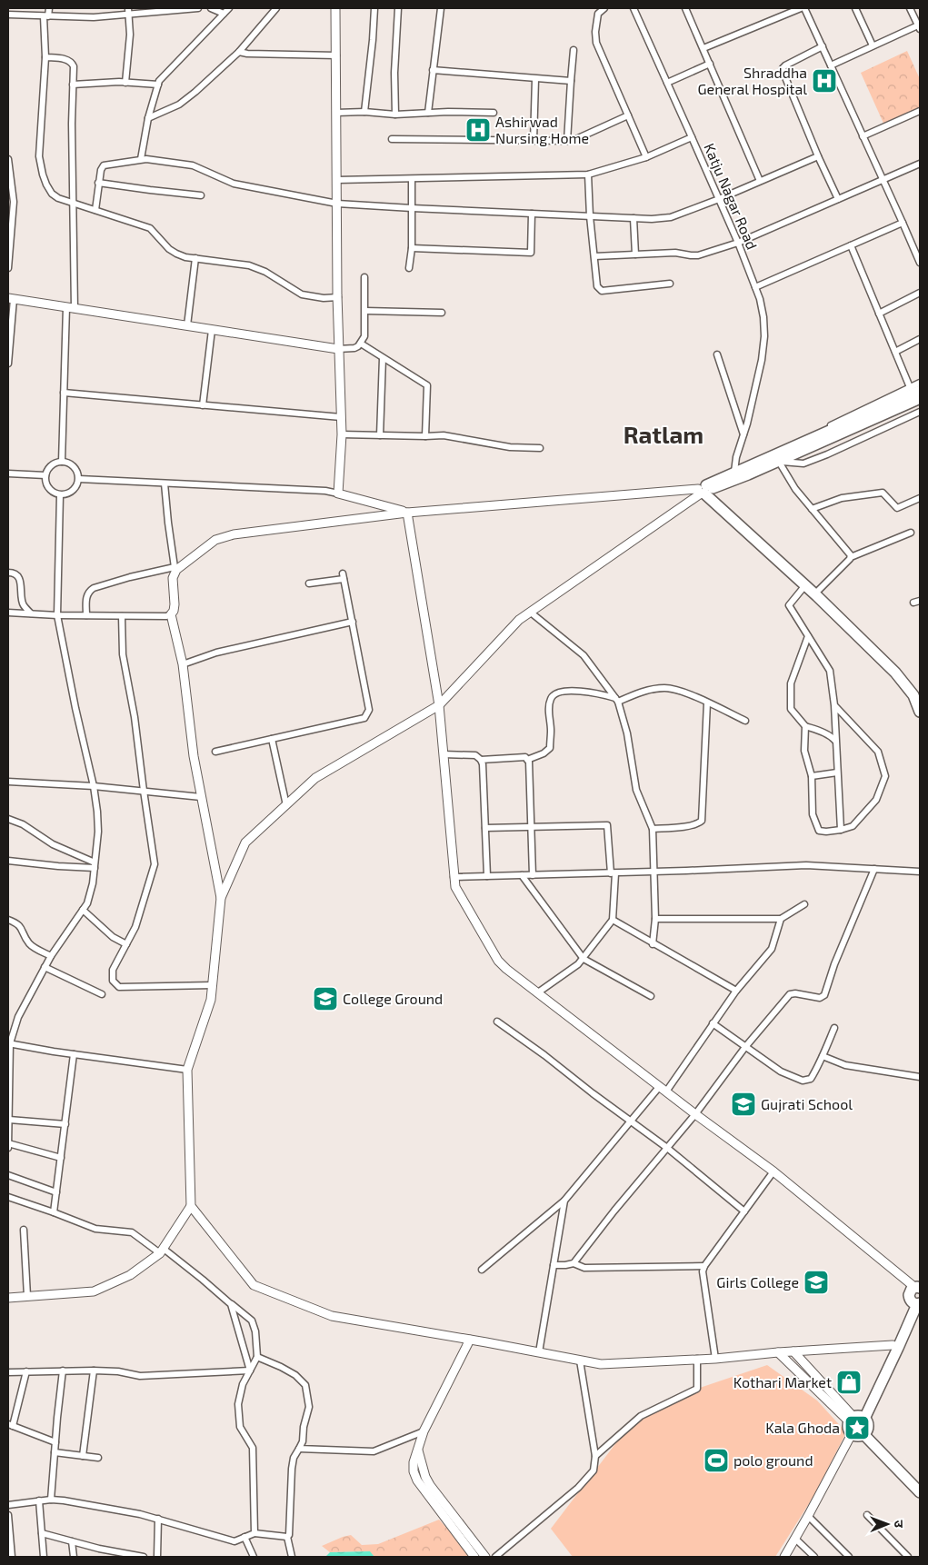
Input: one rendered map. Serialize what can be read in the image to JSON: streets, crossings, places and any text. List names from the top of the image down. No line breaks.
{"streets":{"street":["Katju Nagar Road"]},"districts":["Ratlam"],"places":{"hospital":["Shraddha General Hospital","Ashirwad Nursing Home"],"school or university":["College Ground","Gujrati School","Girls College"],"shop":["Kothari Market"],"place":["Kala Ghoda"],"sports":["polo ground"]},"north":"right"}
